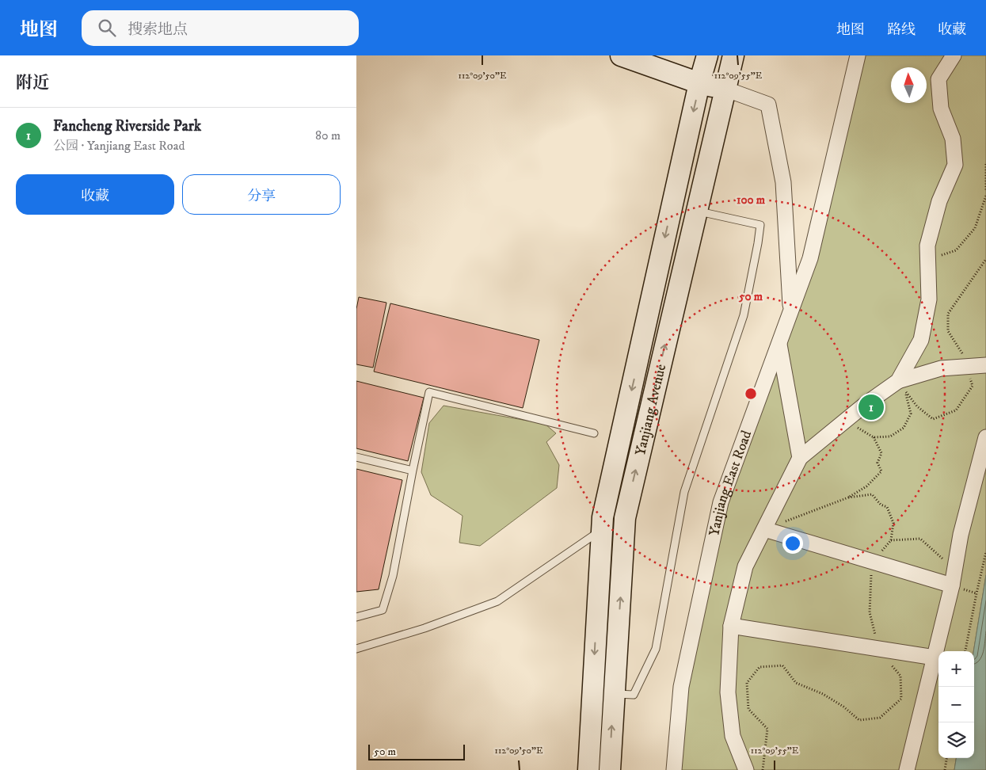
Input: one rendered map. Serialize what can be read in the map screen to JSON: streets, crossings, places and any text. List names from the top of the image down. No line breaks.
{"streets":{"main road":["Yanjiang Avenue"],"street":["Yanjiang East Road"]},"scale_bar":"50 m","north":"top","page":{"header":"地图","search":"搜索地点","nav":["地图","路线","收藏"],"heading":"附近","list":[{"mark":"1","name":"Fancheng Riverside Park","note":"公园 · Yanjiang East Road","value":"80 m"}],"buttons":["收藏","分享"],"pins":"1","map_buttons":["+","−"],"scale":"50 m"},"coordinates":["112°09'50\"E","112°09'55\"E"],"rings":["100 m","50 m"]}
